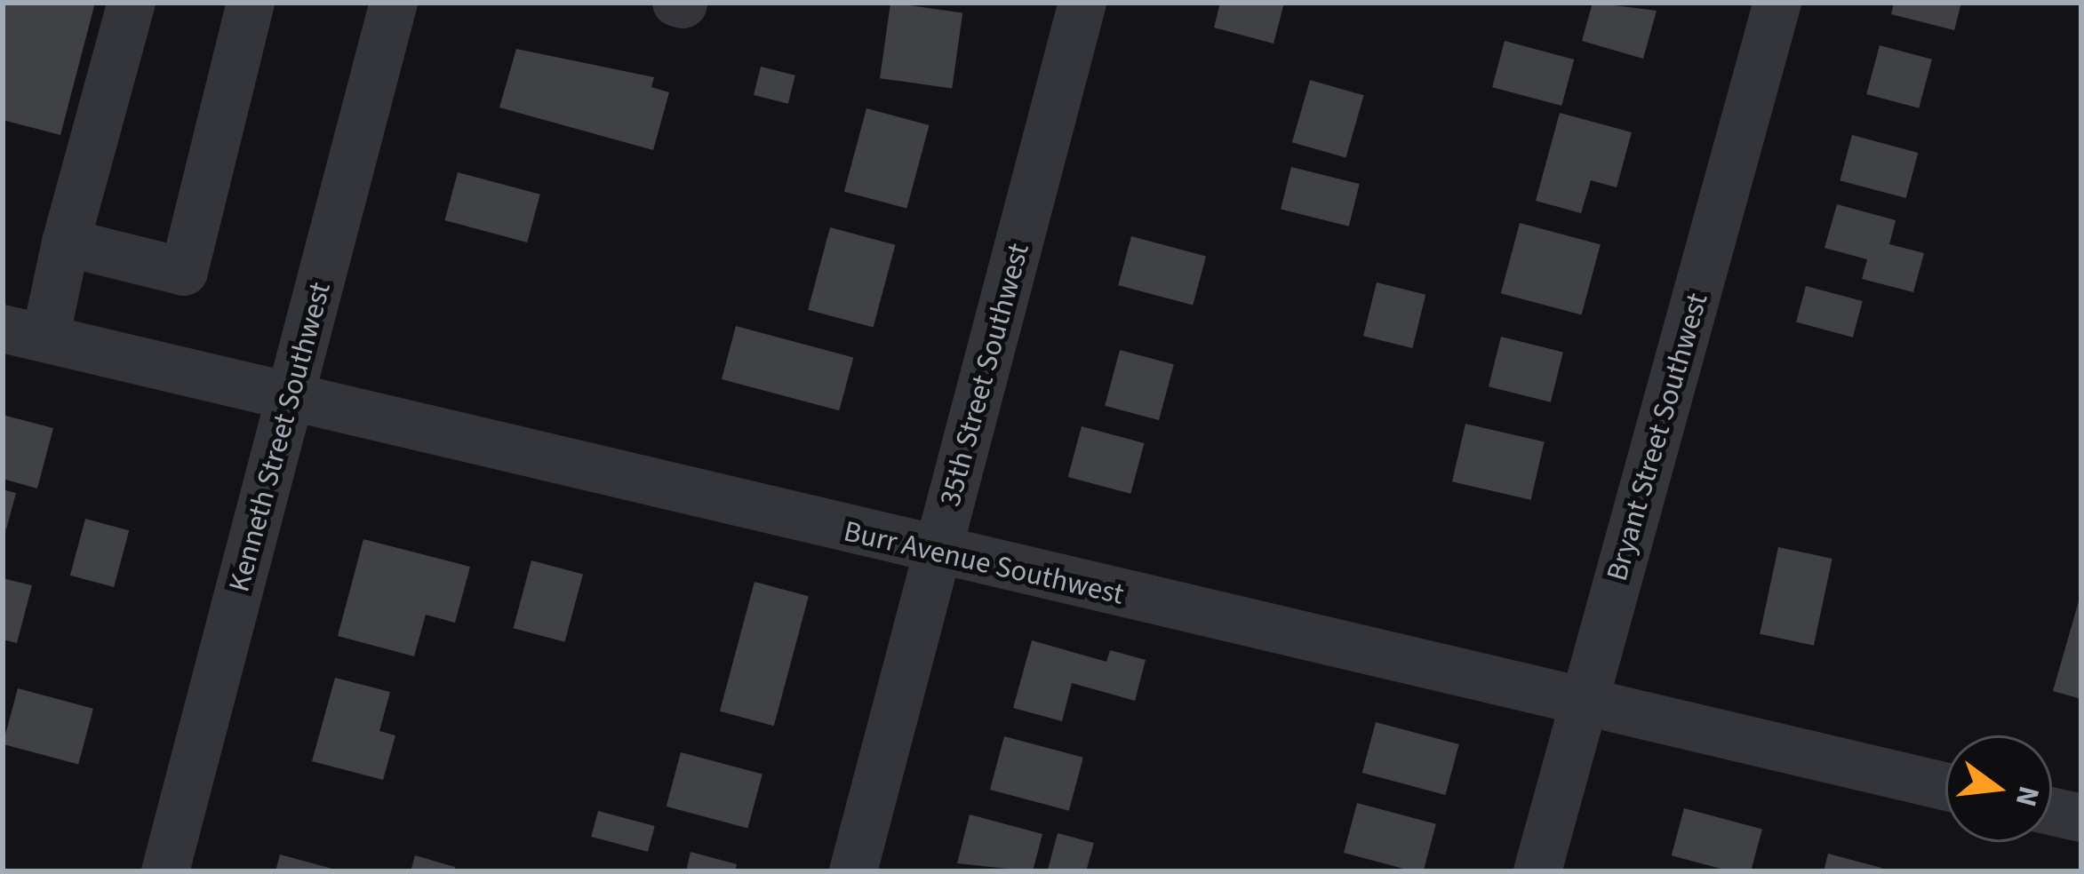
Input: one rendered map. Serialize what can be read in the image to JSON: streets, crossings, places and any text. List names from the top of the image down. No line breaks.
{"streets":{"street":["35th Street Southwest","Kenneth Street Southwest","Bryant Street Southwest","Burr Avenue Southwest"]},"crossings":[["35th Street Southwest","Burr Avenue Southwest"],["Kenneth Street Southwest","Burr Avenue Southwest"],["Bryant Street Southwest","Burr Avenue Southwest"]],"north":"right"}
